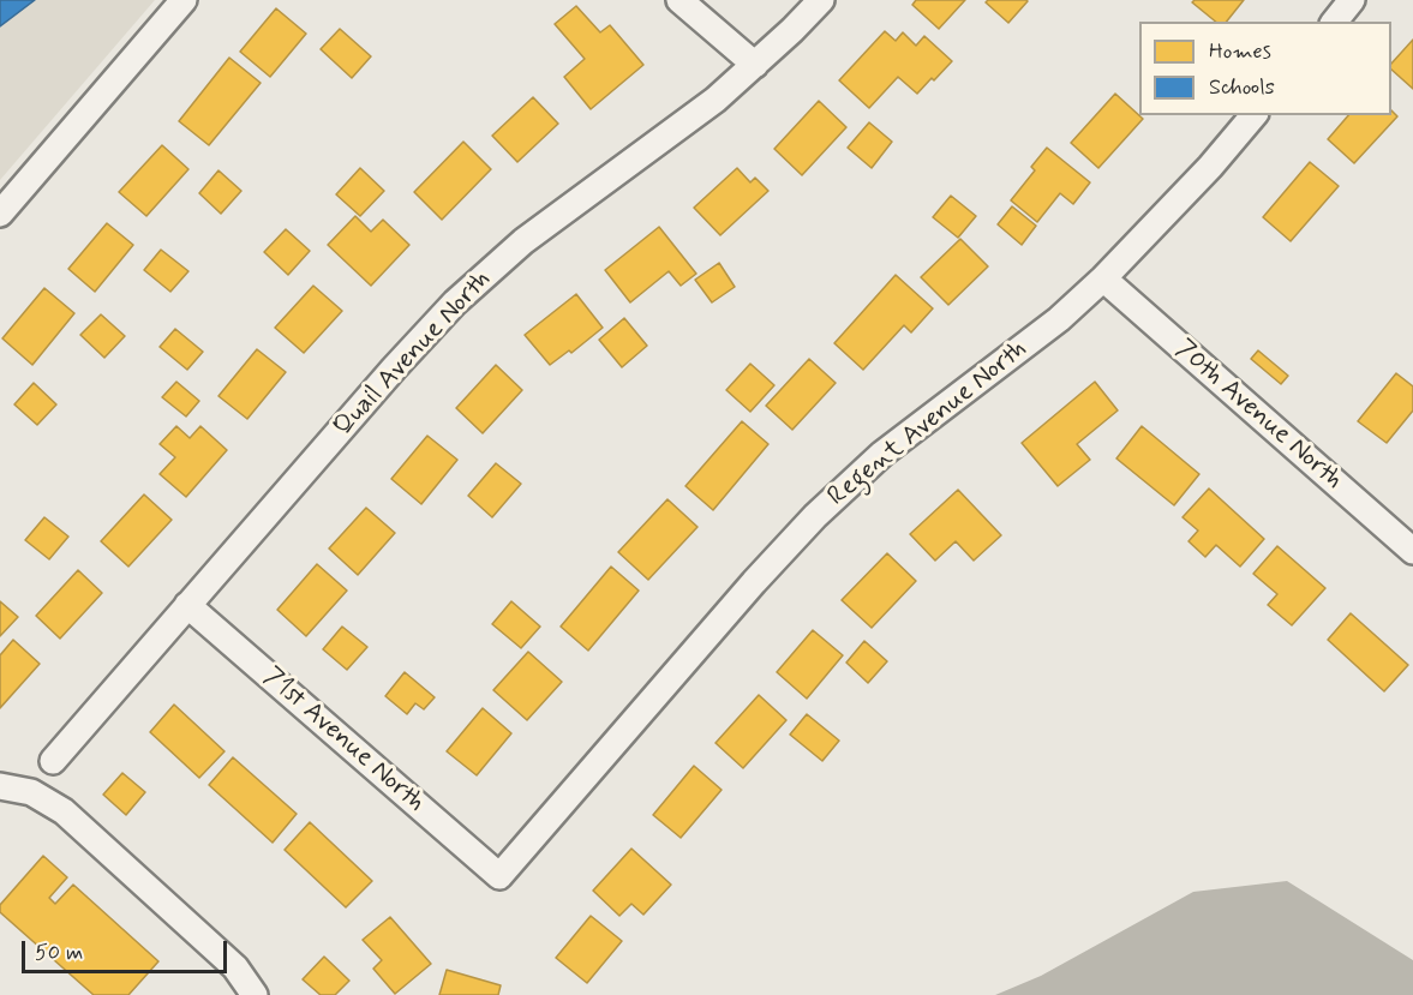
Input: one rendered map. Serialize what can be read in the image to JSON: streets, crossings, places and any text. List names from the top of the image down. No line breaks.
{"streets":{"street":["Quail Avenue North","70th Avenue North","Regent Avenue North","71st Avenue North"]},"crossings":[["Quail Avenue North","71st Avenue North"],["70th Avenue North","Regent Avenue North"],["Regent Avenue North","71st Avenue North"]],"legend":["Homes","Schools"],"scale_bar":"50 m"}
